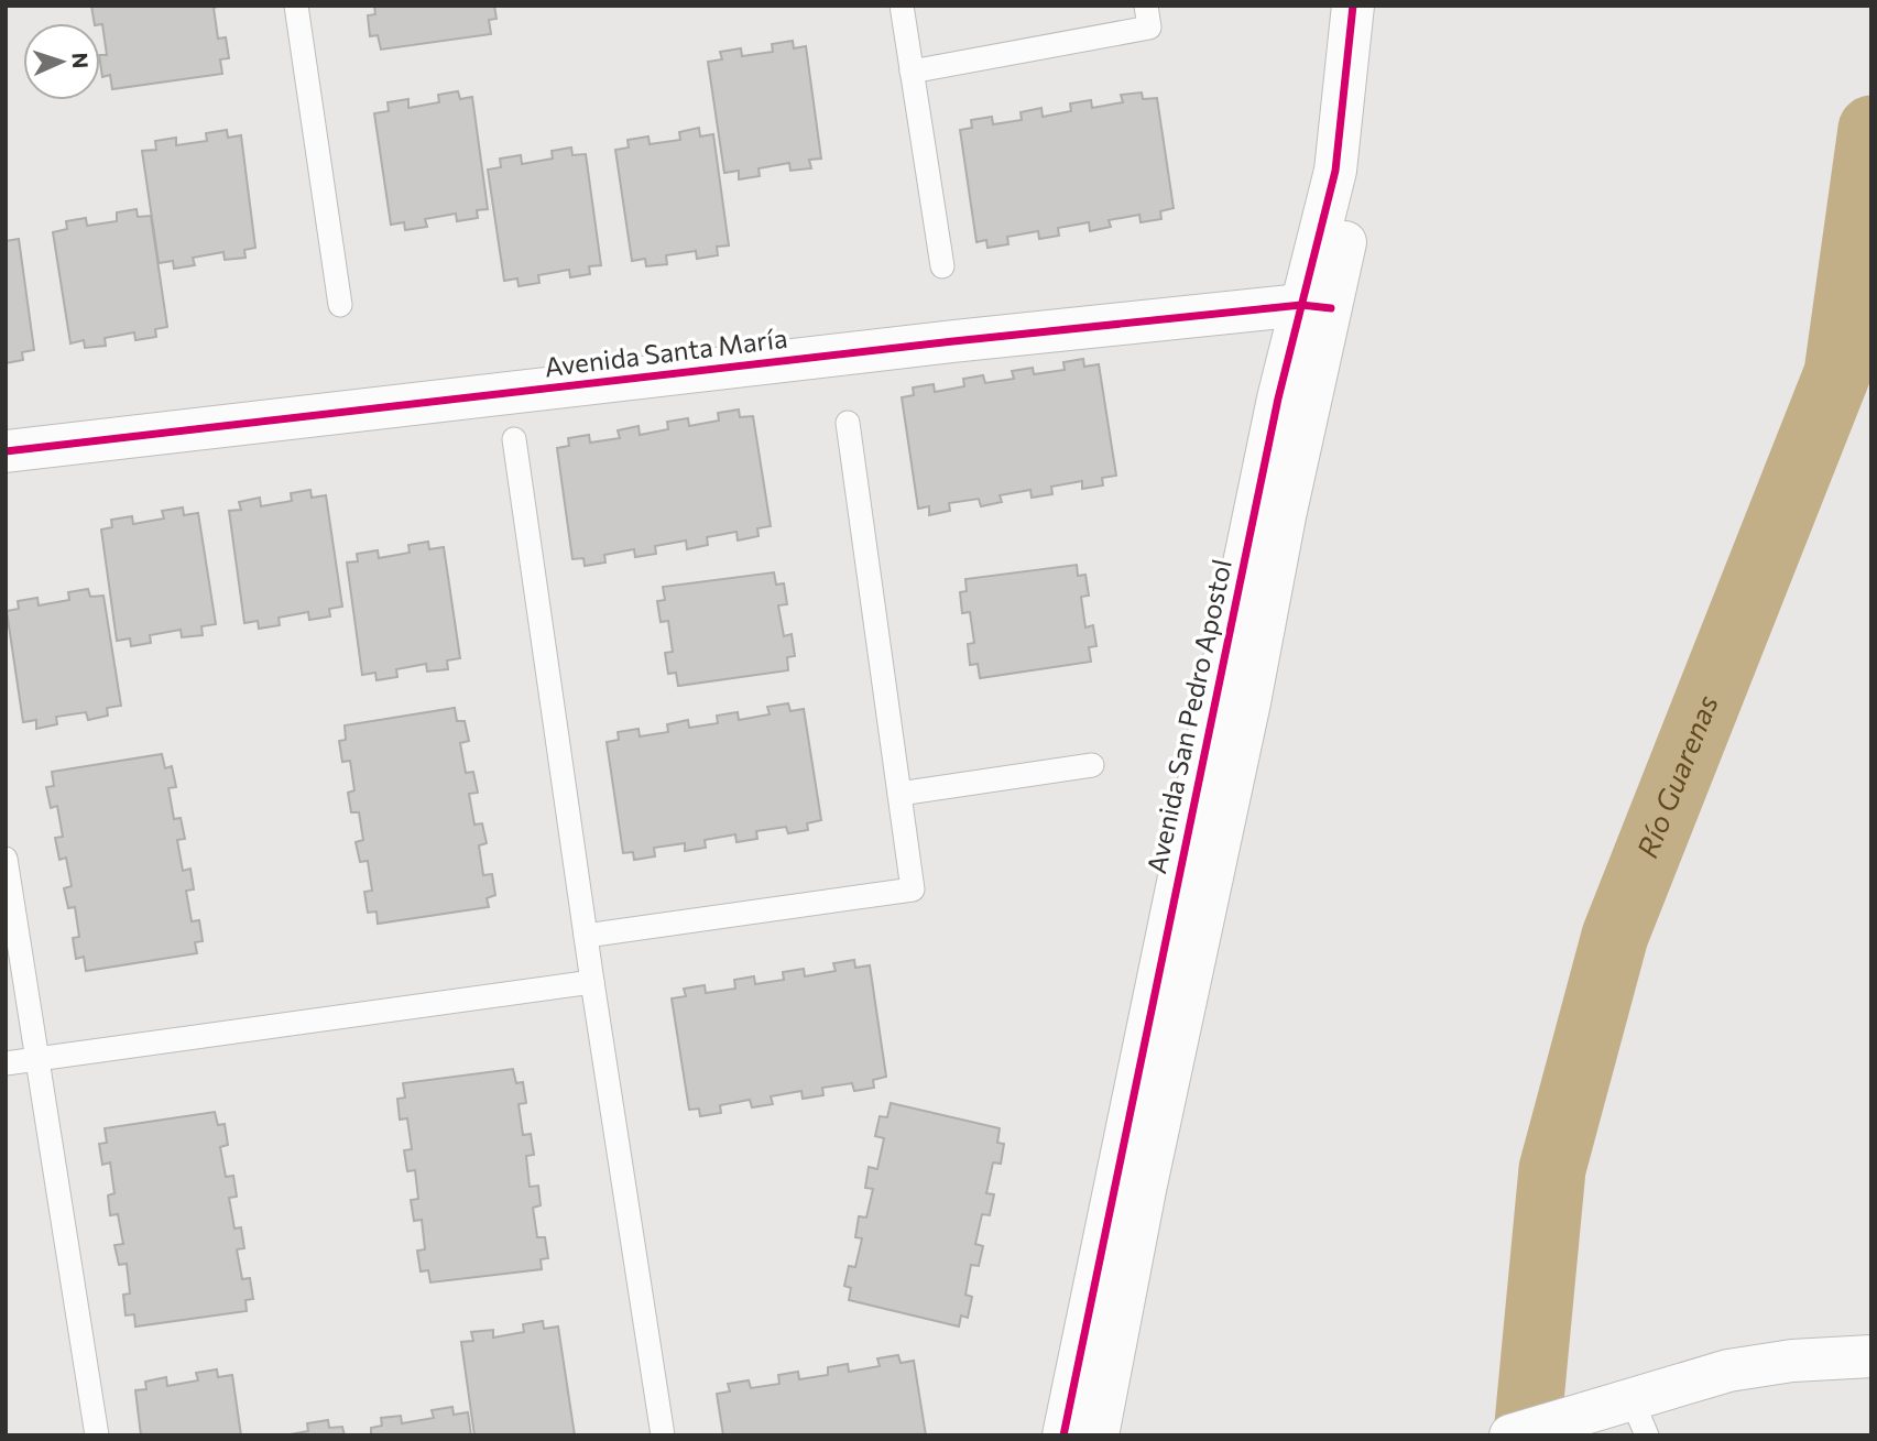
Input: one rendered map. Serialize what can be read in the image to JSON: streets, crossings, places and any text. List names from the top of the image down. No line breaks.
{"streets":{"street":["Avenida Santa María","Avenida San Pedro Apostol"]},"crossings":[["Avenida Santa María","Avenida San Pedro Apostol"]],"water":["Río Guarenas"],"north":"right"}
